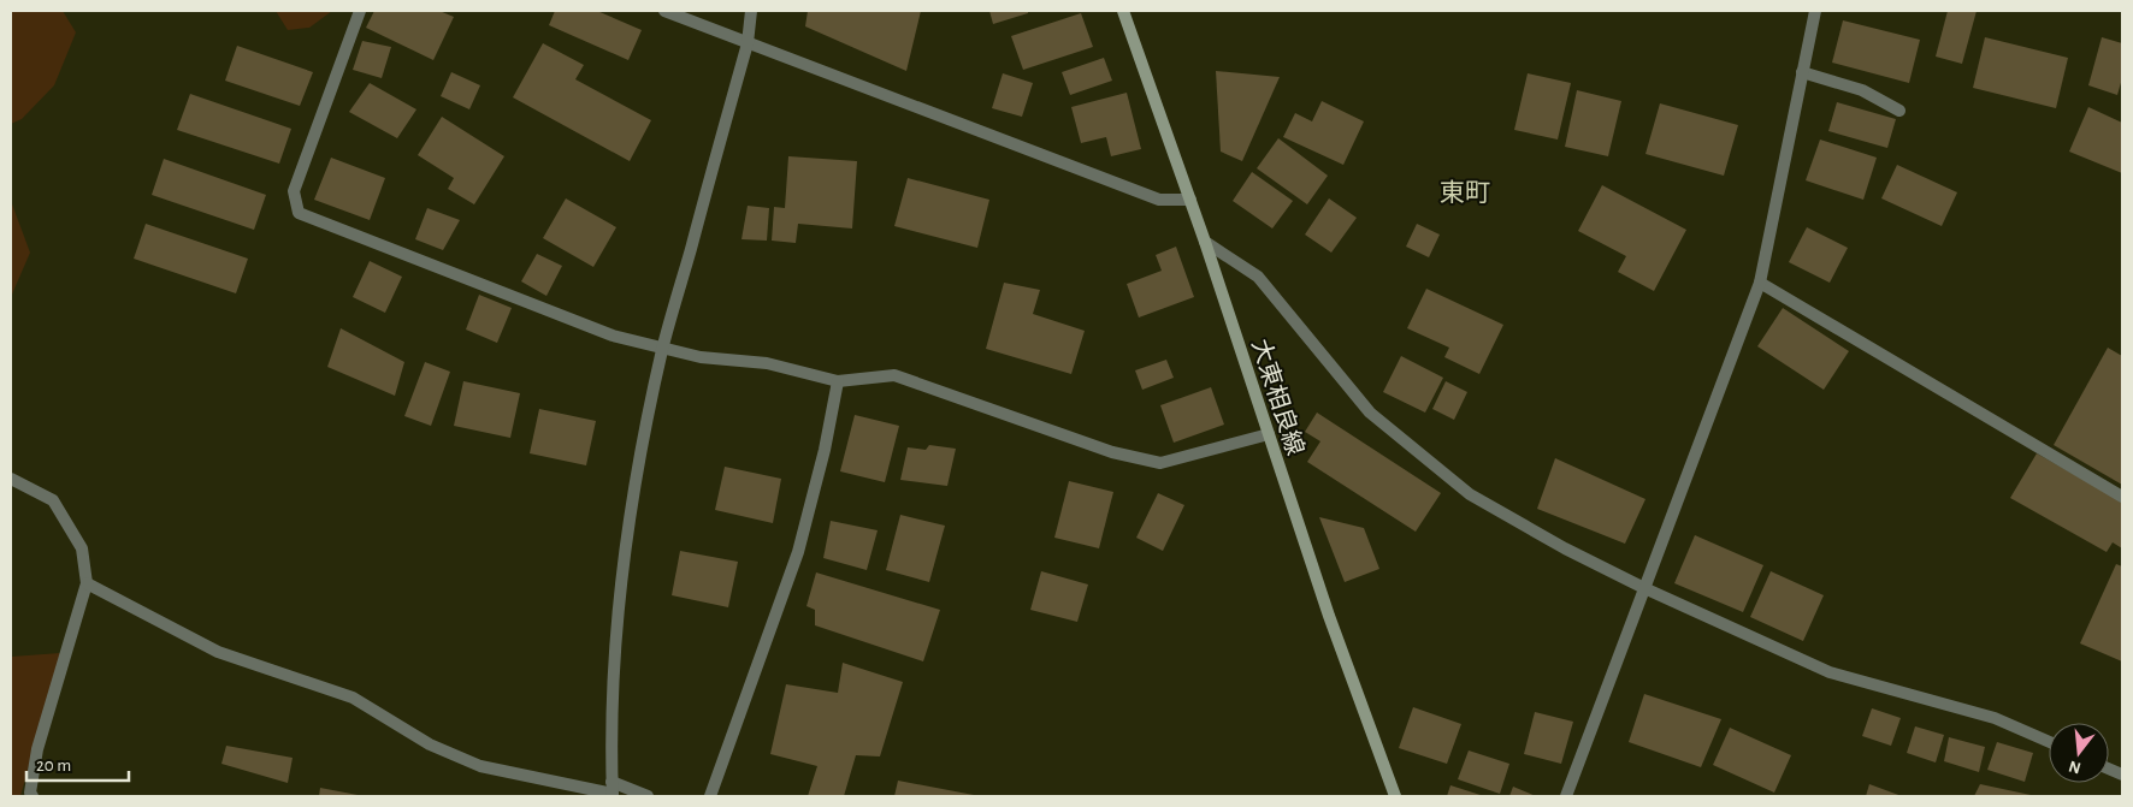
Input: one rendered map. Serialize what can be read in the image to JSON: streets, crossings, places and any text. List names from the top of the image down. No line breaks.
{"streets":{"main road":["大東相良線"]},"districts":["東町"],"scale_bar":"20 m","north":"bottom"}
